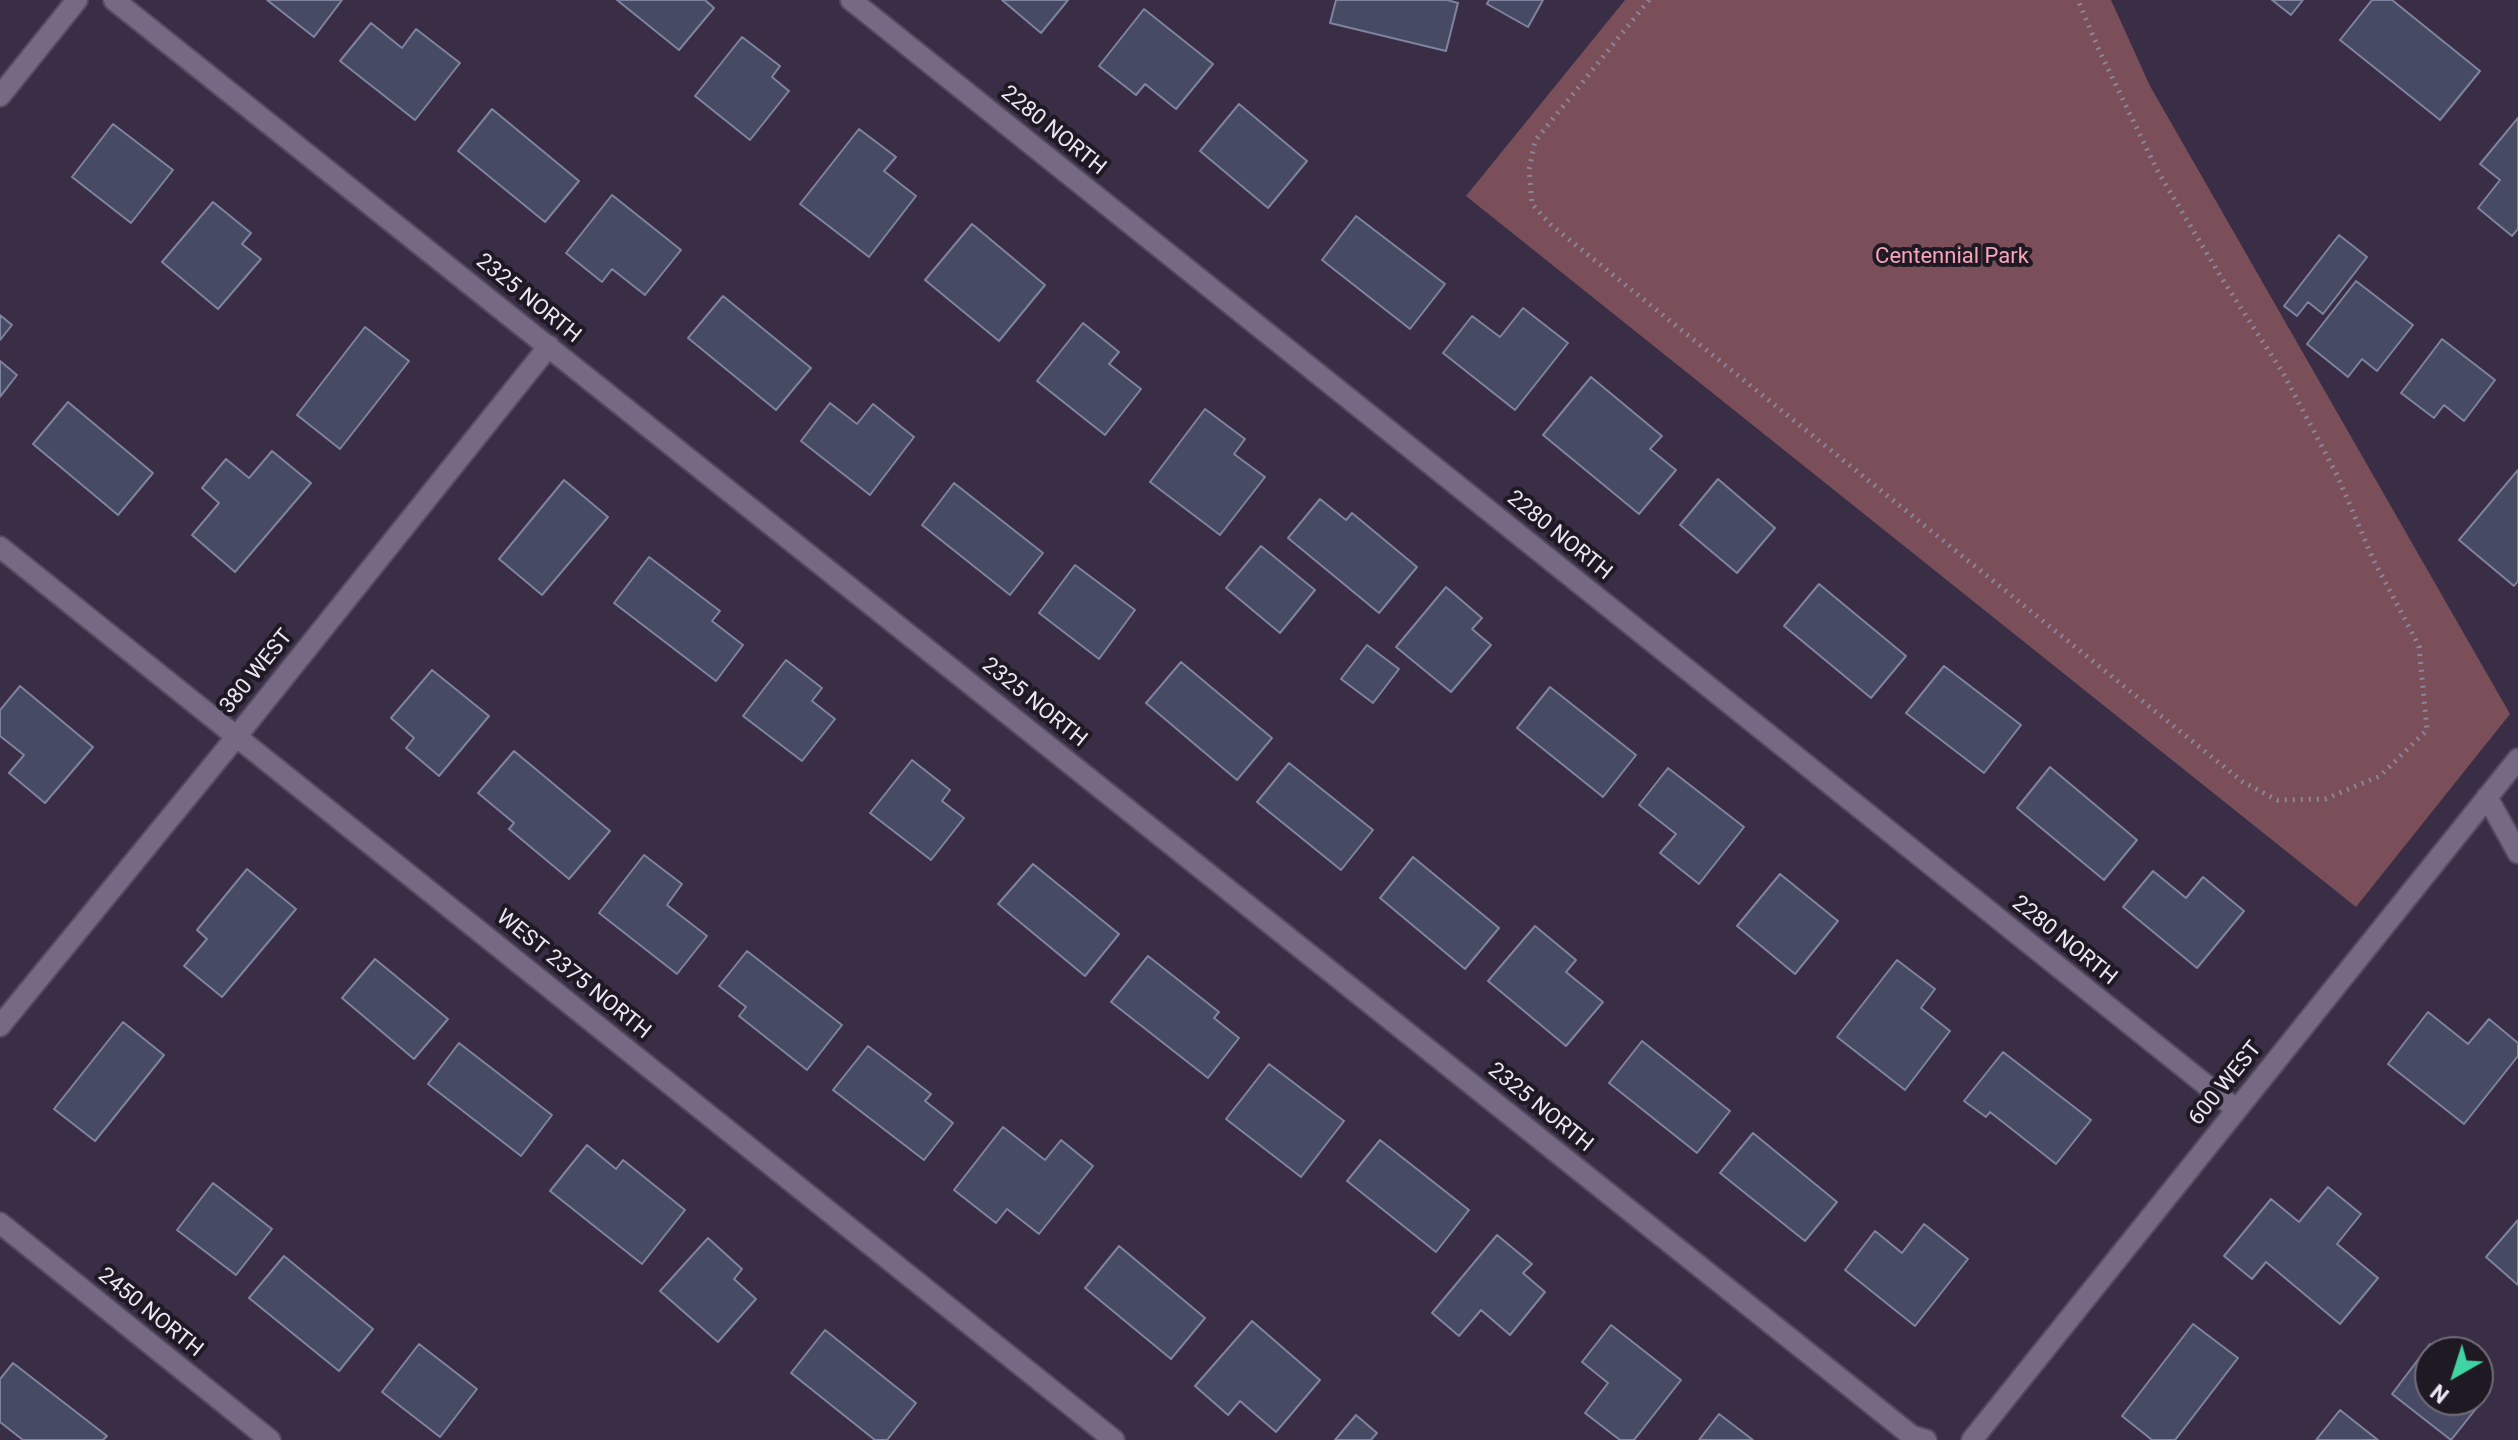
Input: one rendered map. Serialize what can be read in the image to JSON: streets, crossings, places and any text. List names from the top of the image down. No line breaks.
{"streets":{"street":["2280 NORTH","2325 NORTH","380 WEST","WEST 2375 NORTH","600 WEST","2450 NORTH"]},"crossings":[["2280 NORTH","600 WEST"],["2325 NORTH","380 WEST"],["380 WEST","WEST 2375 NORTH"]],"parks":["Centennial Park"],"north":"bottom left"}
